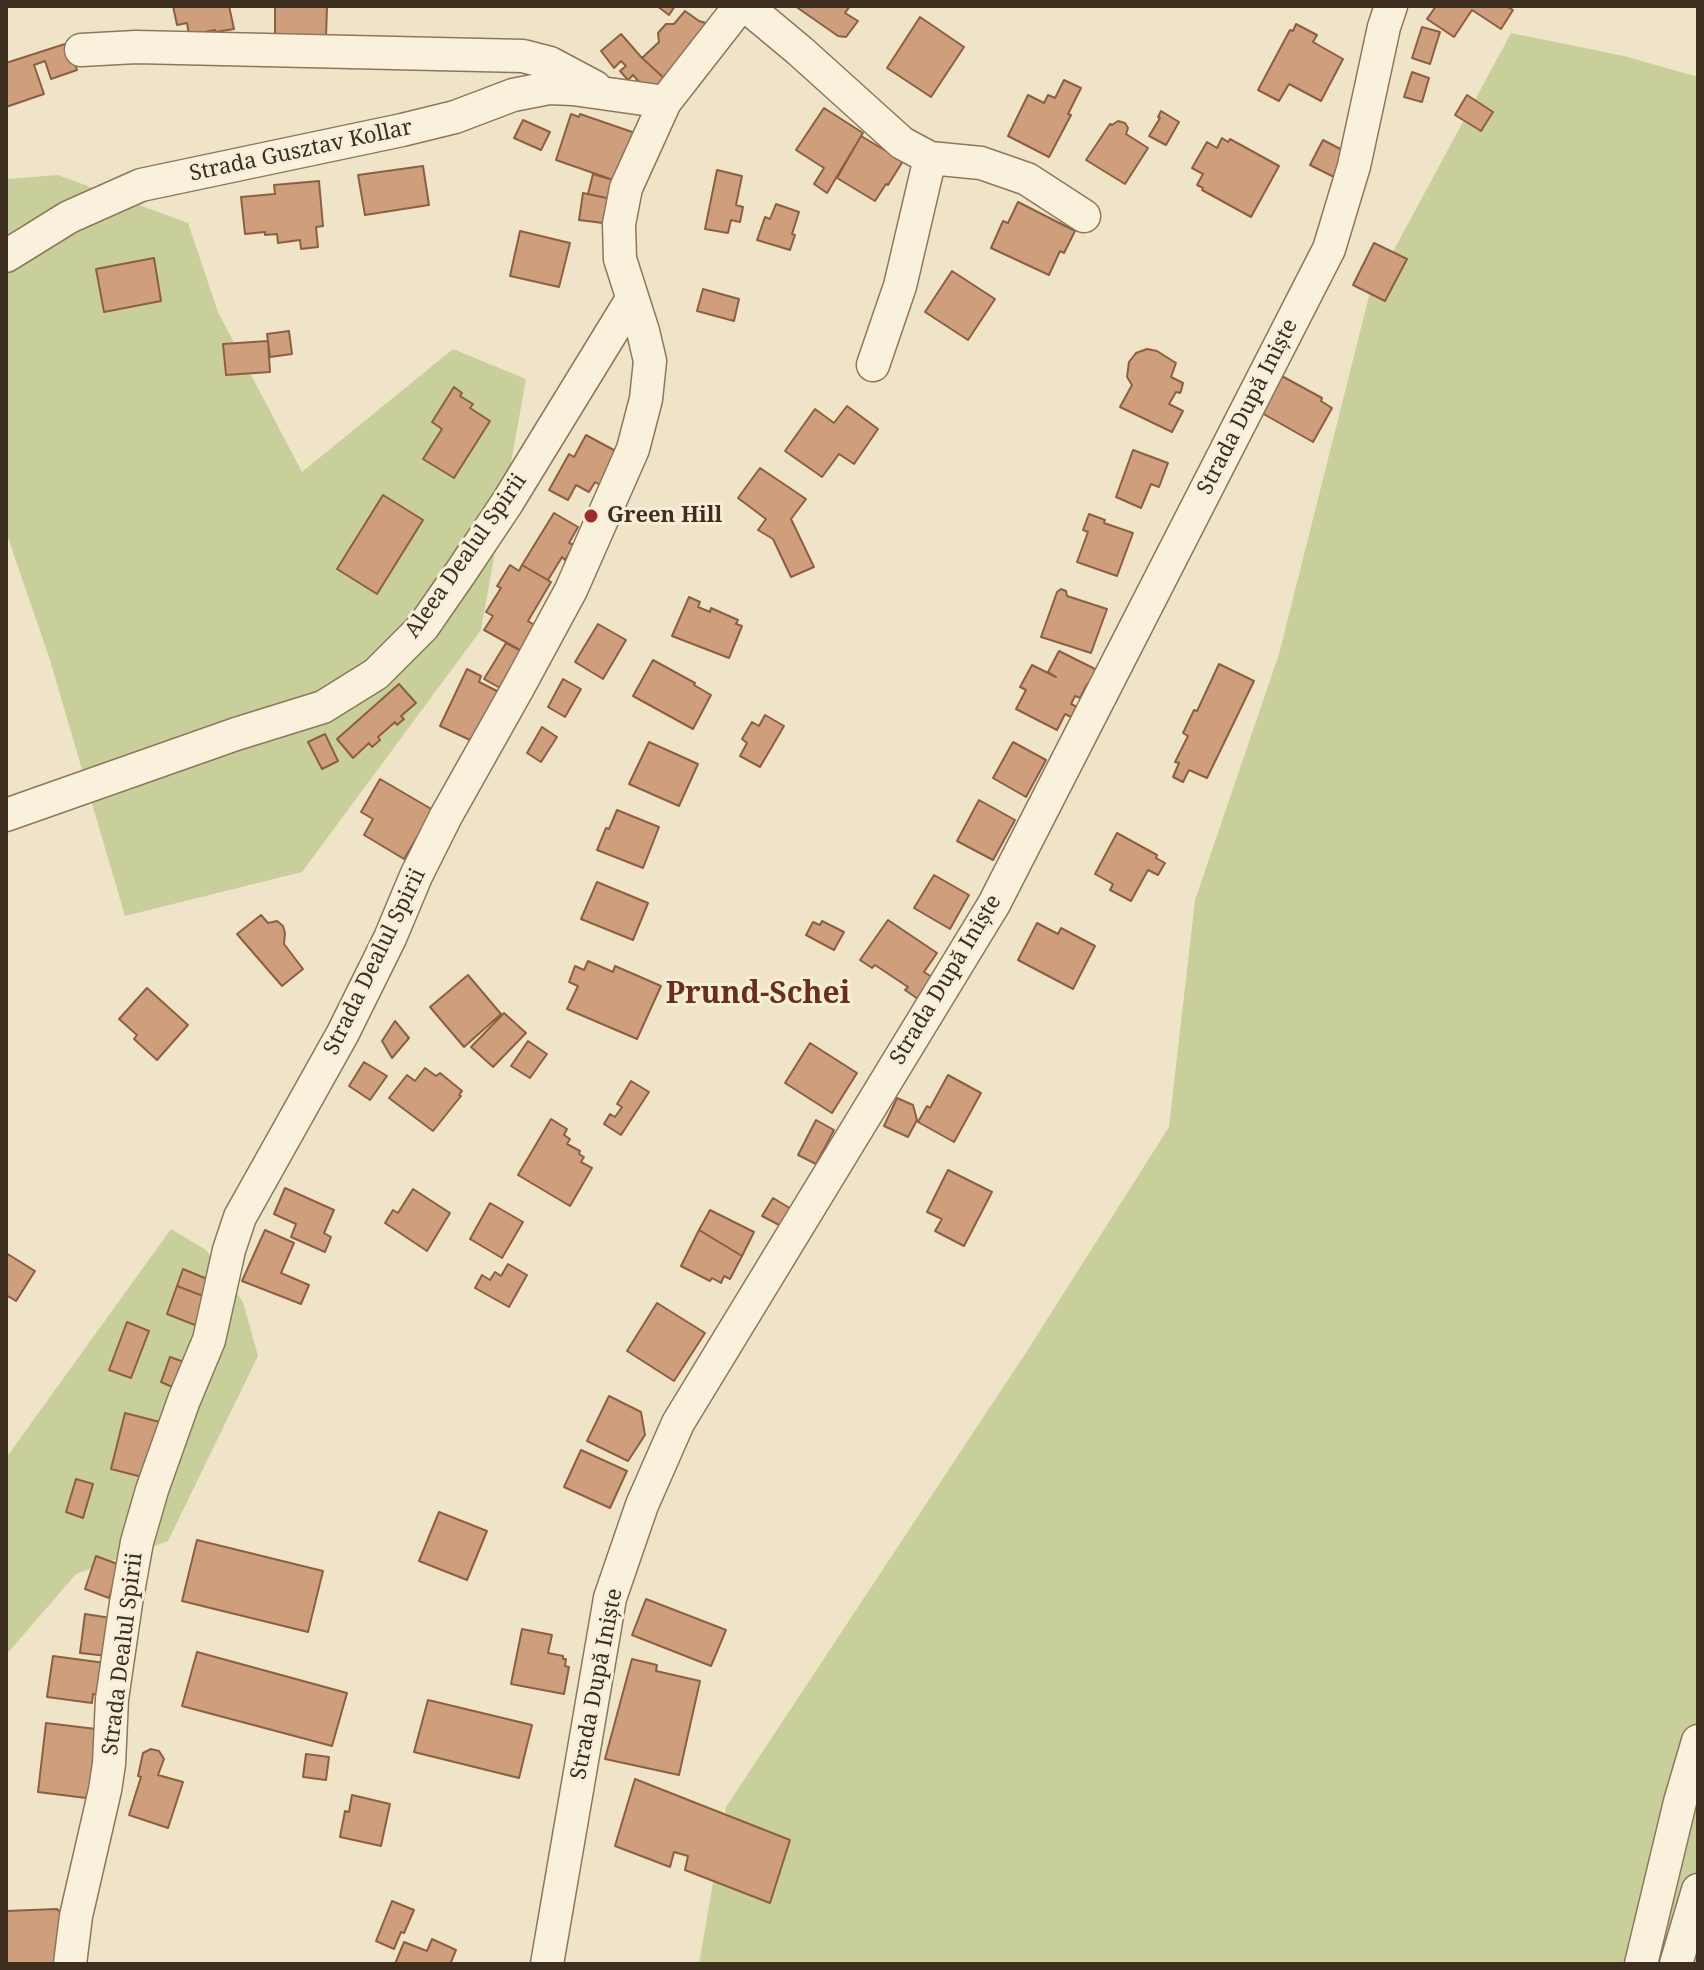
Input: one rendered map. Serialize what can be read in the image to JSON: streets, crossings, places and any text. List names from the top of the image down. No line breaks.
{"streets":{"street":["Strada Gusztav Kollar","Strada După Iniște","Aleea Dealul Spirii","Strada Dealul Spirii"]},"crossings":[["Strada Gusztav Kollar","Strada Dealul Spirii"],["Aleea Dealul Spirii","Strada Dealul Spirii"]],"districts":["Prund-Schei"],"places":["Green Hill"]}
